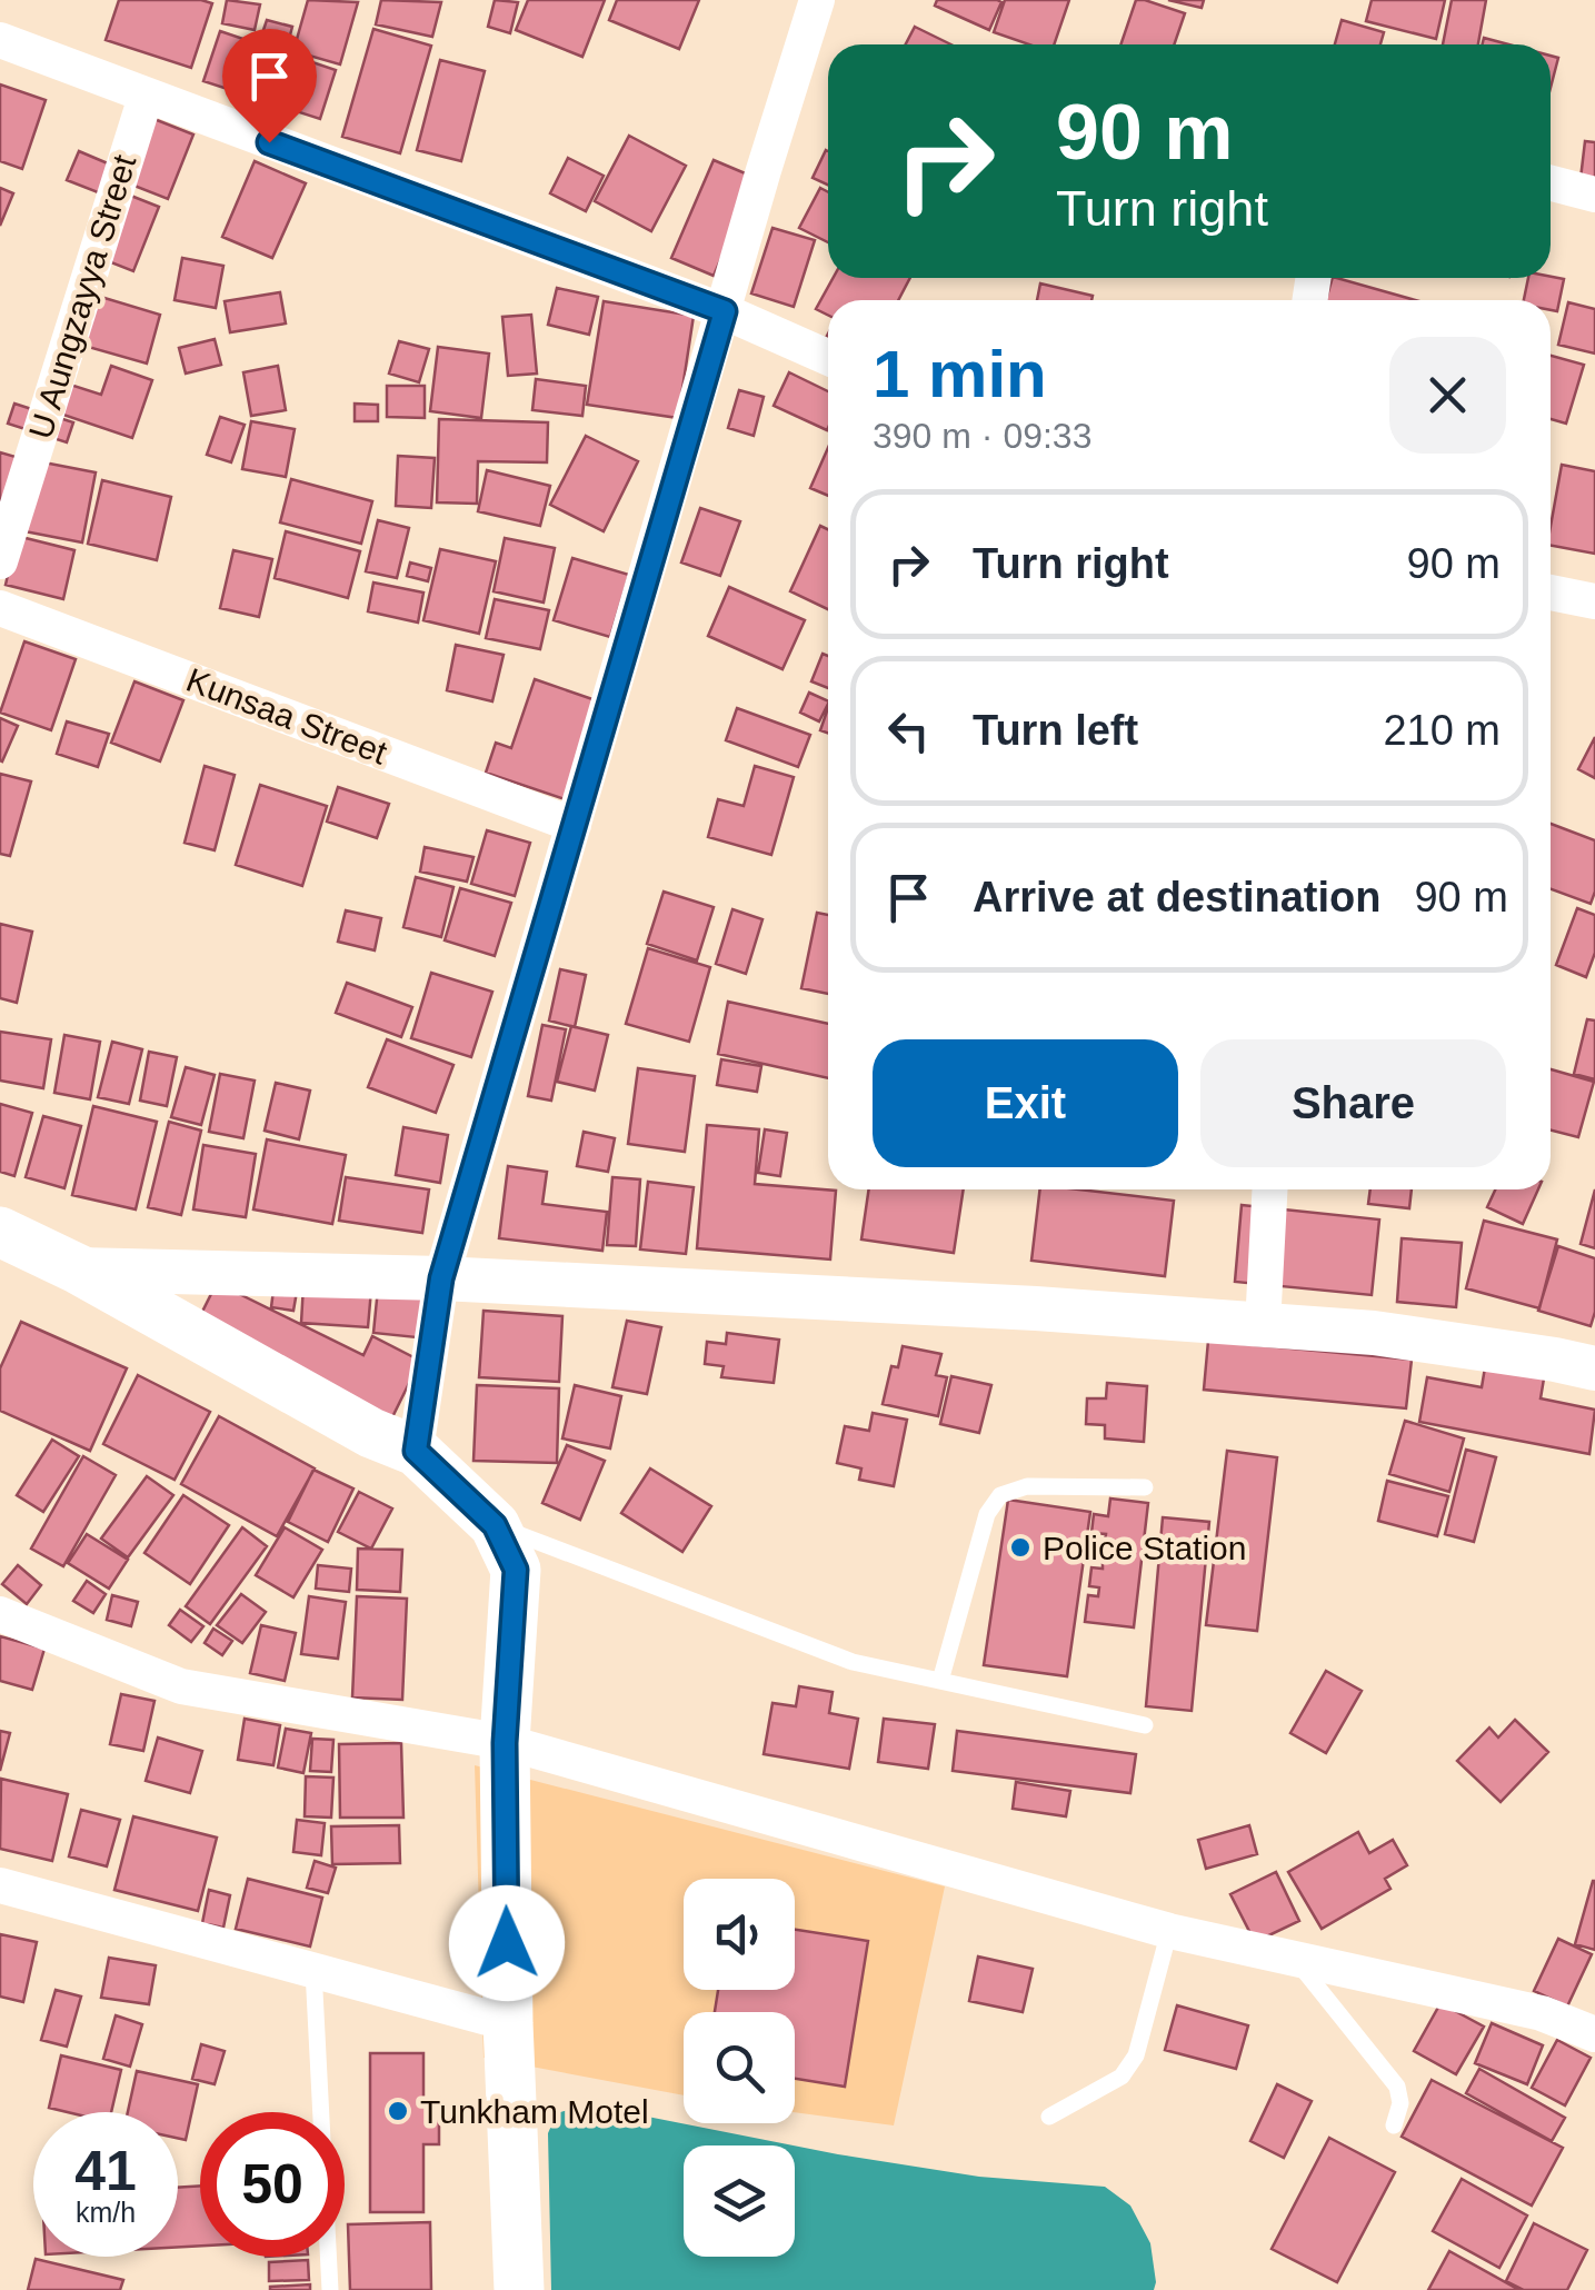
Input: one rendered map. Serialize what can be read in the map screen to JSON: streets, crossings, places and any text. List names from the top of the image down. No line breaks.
{"streets":{"street":["U Aungzayya Street","Kunsaa Street"]},"places":["Police Station","Tunkham Motel"],"page":{"turn":["90 m","Turn right"],"heading":["1 min","390 m · 09:33"],"list":[{"name":"Turn right","value":"90 m"},{"name":"Turn left","value":"210 m"},{"name":"Arrive at destination","value":"90 m"}],"buttons":["Exit","Share"],"speed":"41 km/h","limit":"50"}}
